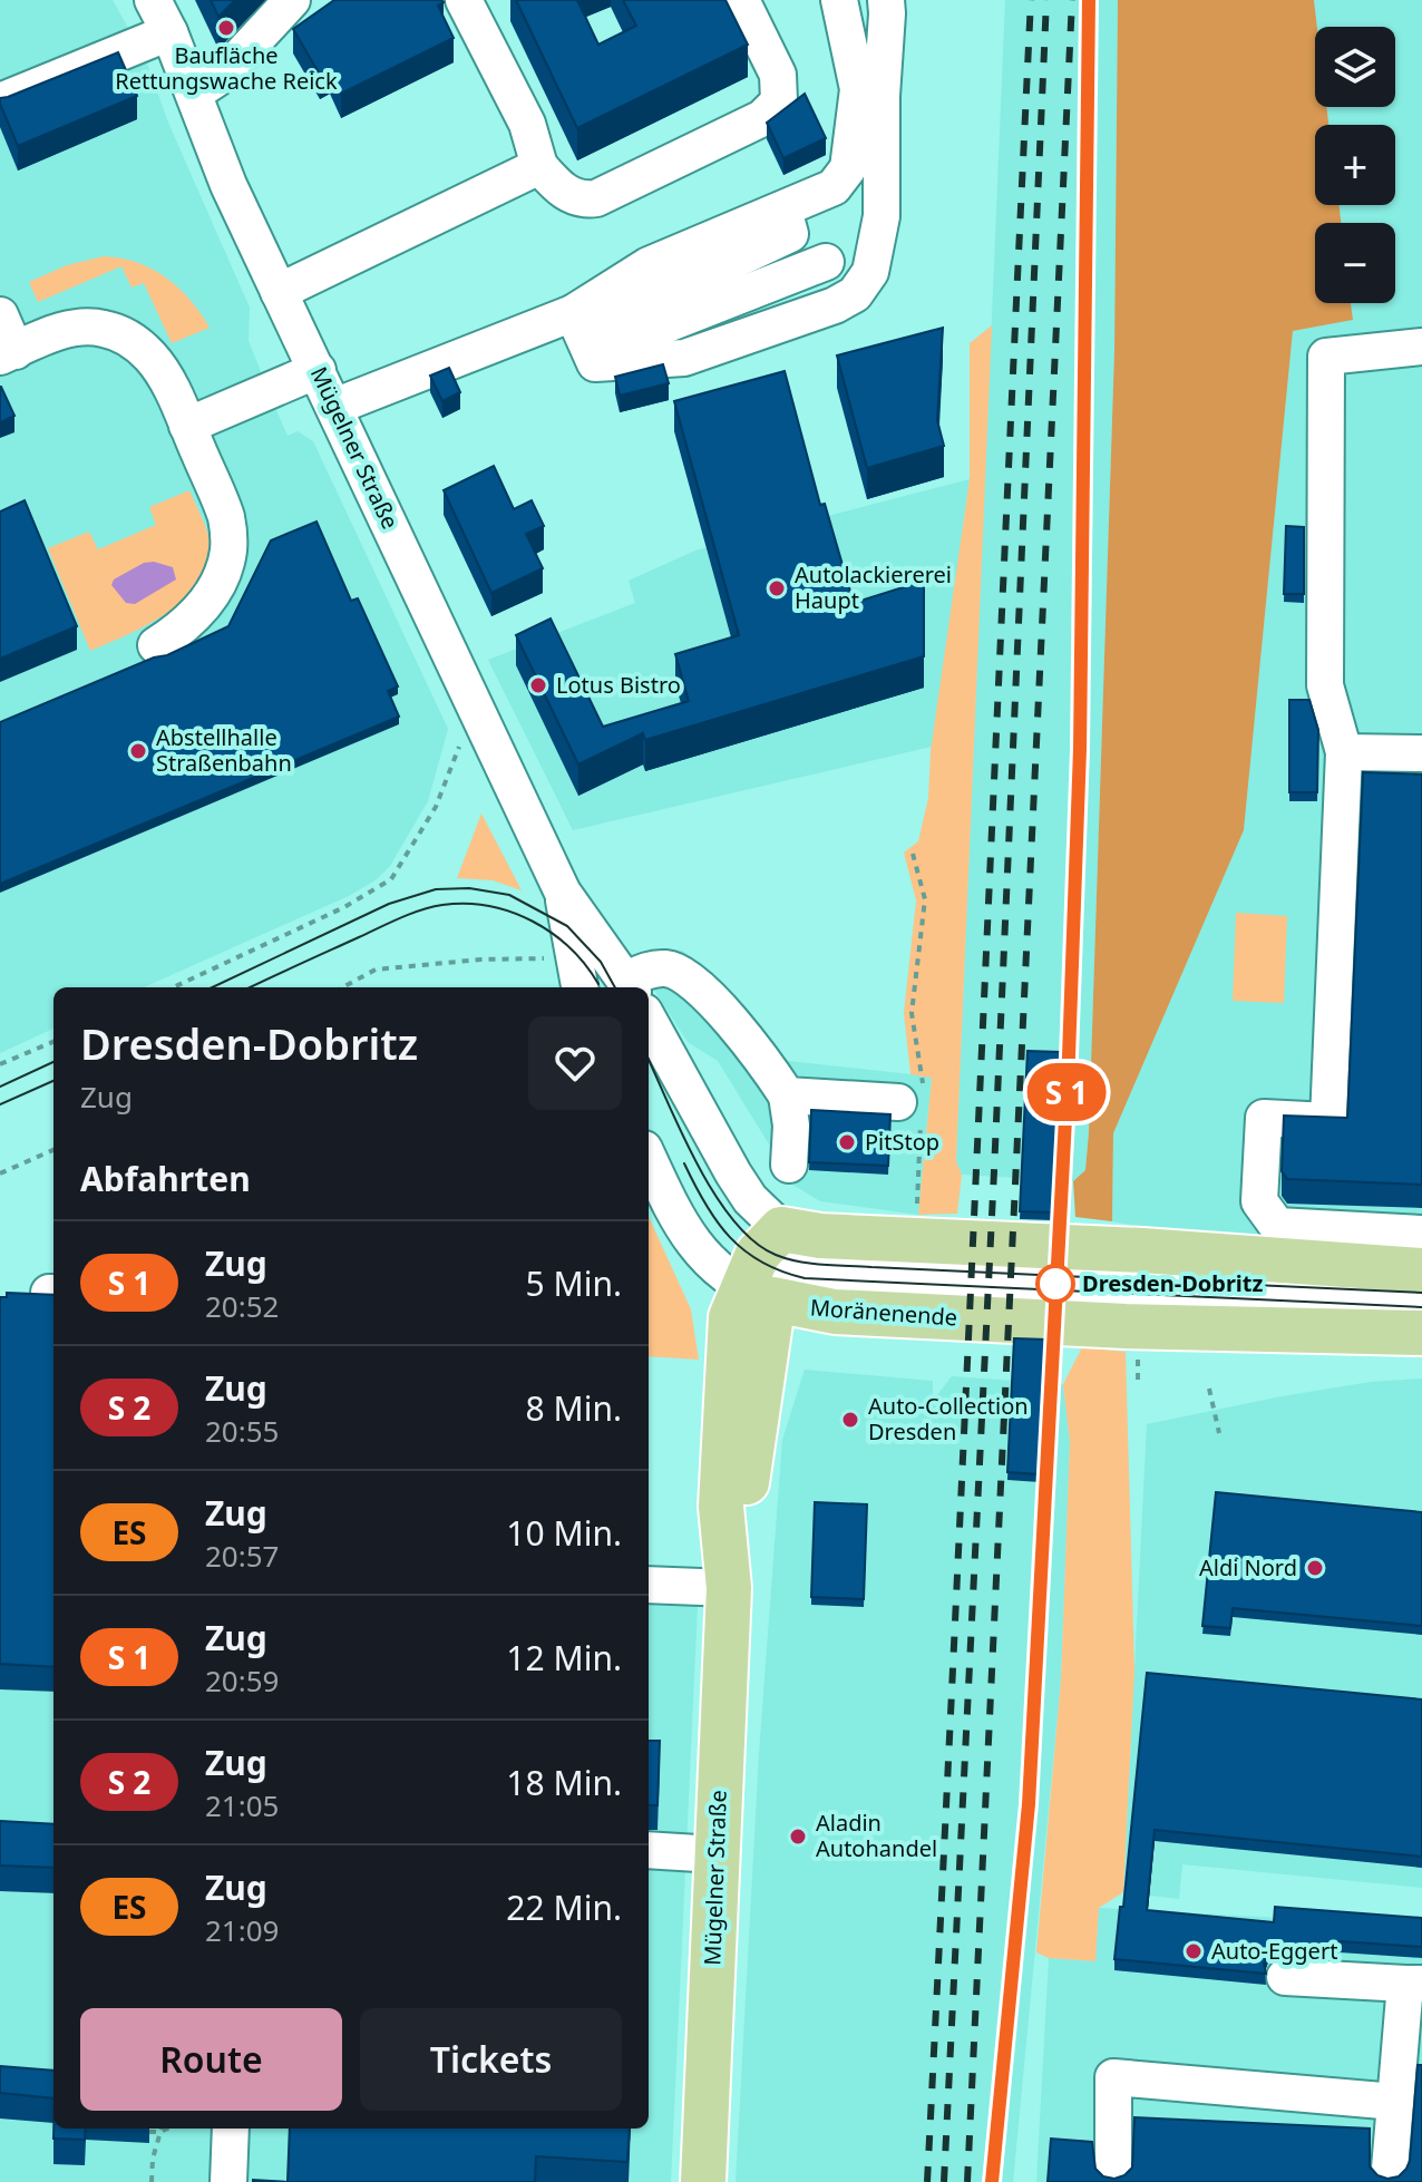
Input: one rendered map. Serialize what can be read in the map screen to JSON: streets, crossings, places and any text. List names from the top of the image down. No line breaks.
{"streets":{"main road":["Mügelner Straße","Moränenende"]},"crossings":[["Mügelner Straße","Moränenende"]],"places":["Baufläche Rettungswache Reick","Autolackiererei Haupt","Lotus Bistro","Abstellhalle Straßenbahn","PitStop","Dresden-Dobritz","Auto-Collection Dresden","Aldi Nord","Aladin Autohandel","Auto-Eggert"],"page":{"on_map":"S 1","map_buttons":["+","−"],"heading":[["Dresden-Dobritz","Zug"],"Abfahrten"],"list":[{"mark":"S 1","name":"Zug","note":"20:52","value":"5 Min."},{"mark":"S 2","name":"Zug","note":"20:55","value":"8 Min."},{"mark":"ES","name":"Zug","note":"20:57","value":"10 Min."},{"mark":"S 1","name":"Zug","note":"20:59","value":"12 Min."},{"mark":"S 2","name":"Zug","note":"21:05","value":"18 Min."},{"mark":"ES","name":"Zug","note":"21:09","value":"22 Min."}],"buttons":["Route","Tickets"]}}
